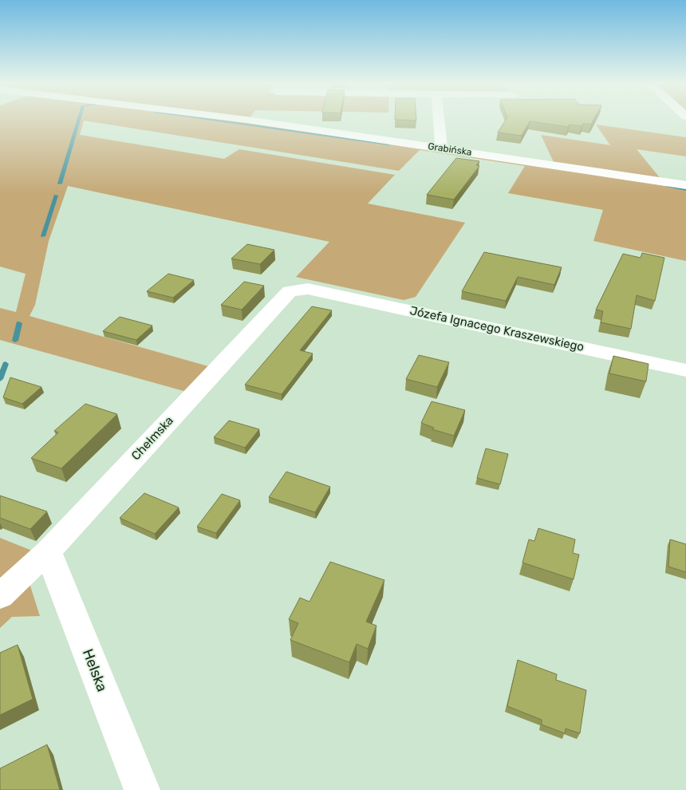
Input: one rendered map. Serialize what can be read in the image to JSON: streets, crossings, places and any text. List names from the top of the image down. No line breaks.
{"streets":{"street":["Grabińska","Józefa Ignacego Kraszewskiego","Chełmska","Helska"]},"crossings":[["Józefa Ignacego Kraszewskiego","Chełmska"],["Chełmska","Helska"]]}
